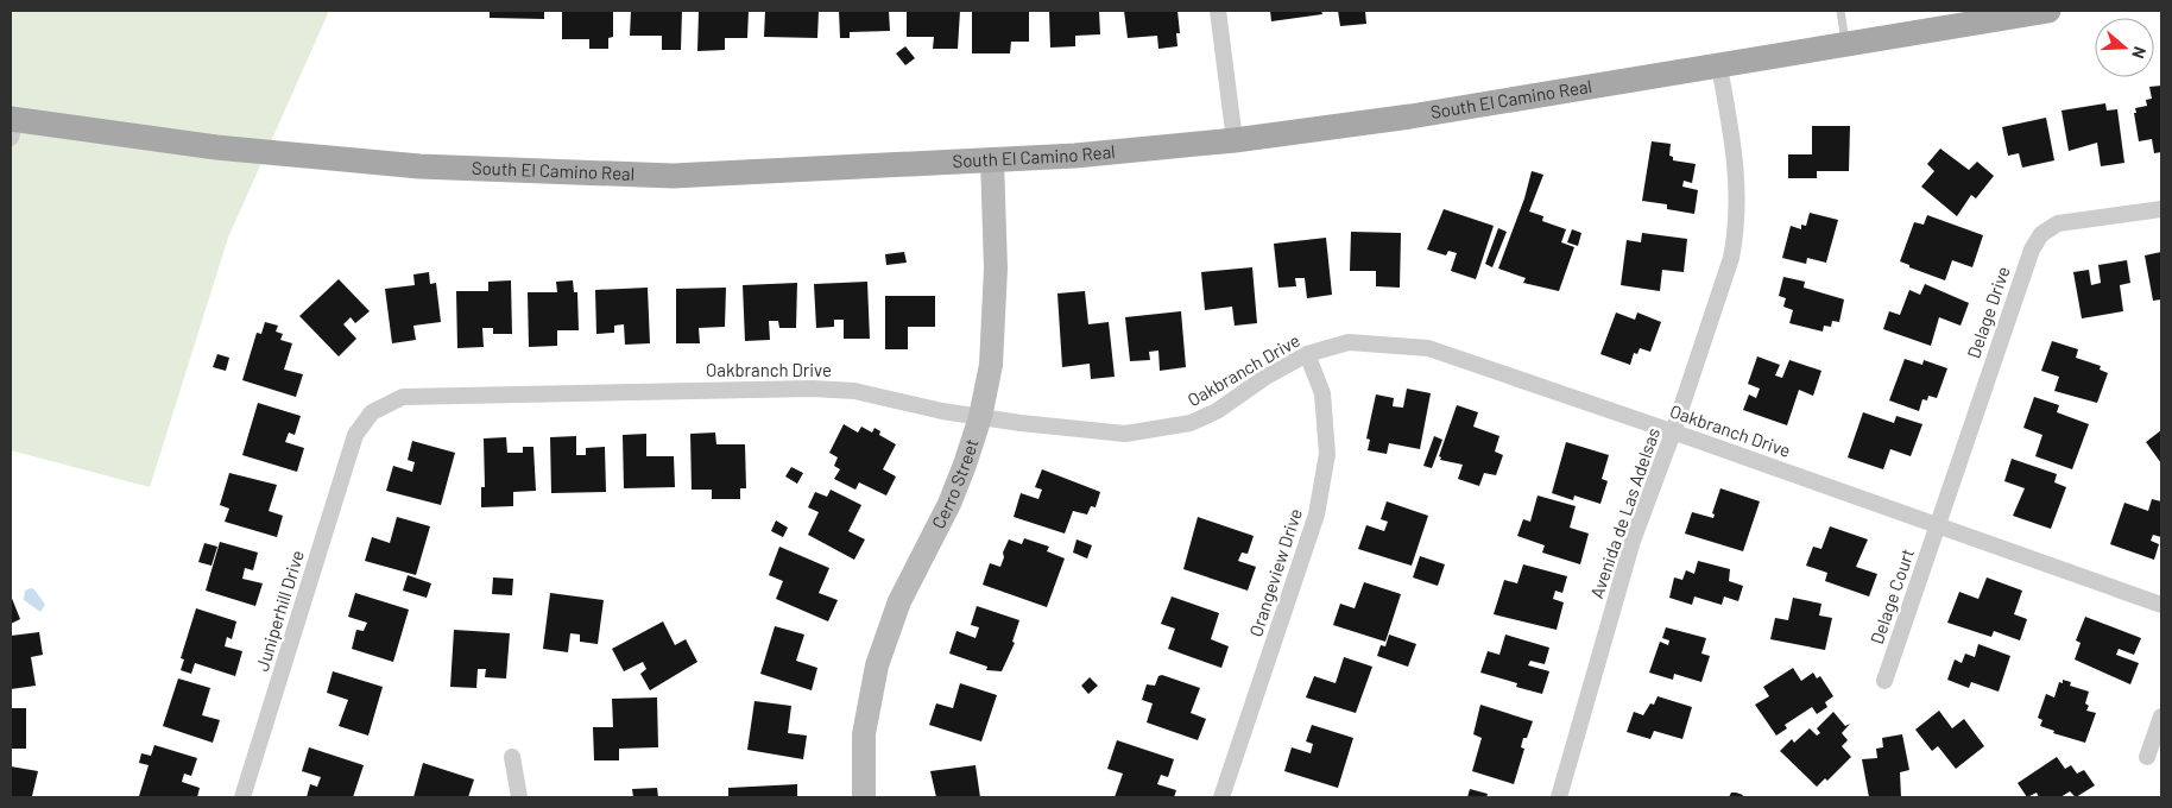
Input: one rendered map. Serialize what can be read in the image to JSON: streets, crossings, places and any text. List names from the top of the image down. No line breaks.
{"streets":{"main road":["South El Camino Real"],"street":["Delage Drive","Oakbranch Drive","Cerro Street","Avenida de Las Adelsas","Orangeview Drive","Delage Court","Juniperhill Drive"]},"crossings":[["South El Camino Real","Cerro Street"],["South El Camino Real","Avenida de Las Adelsas"],["Delage Drive","Oakbranch Drive"],["Delage Drive","Delage Court"],["Oakbranch Drive","Cerro Street"],["Oakbranch Drive","Avenida de Las Adelsas"],["Oakbranch Drive","Orangeview Drive"],["Oakbranch Drive","Delage Court"],["Oakbranch Drive","Juniperhill Drive"]],"north":"right"}
